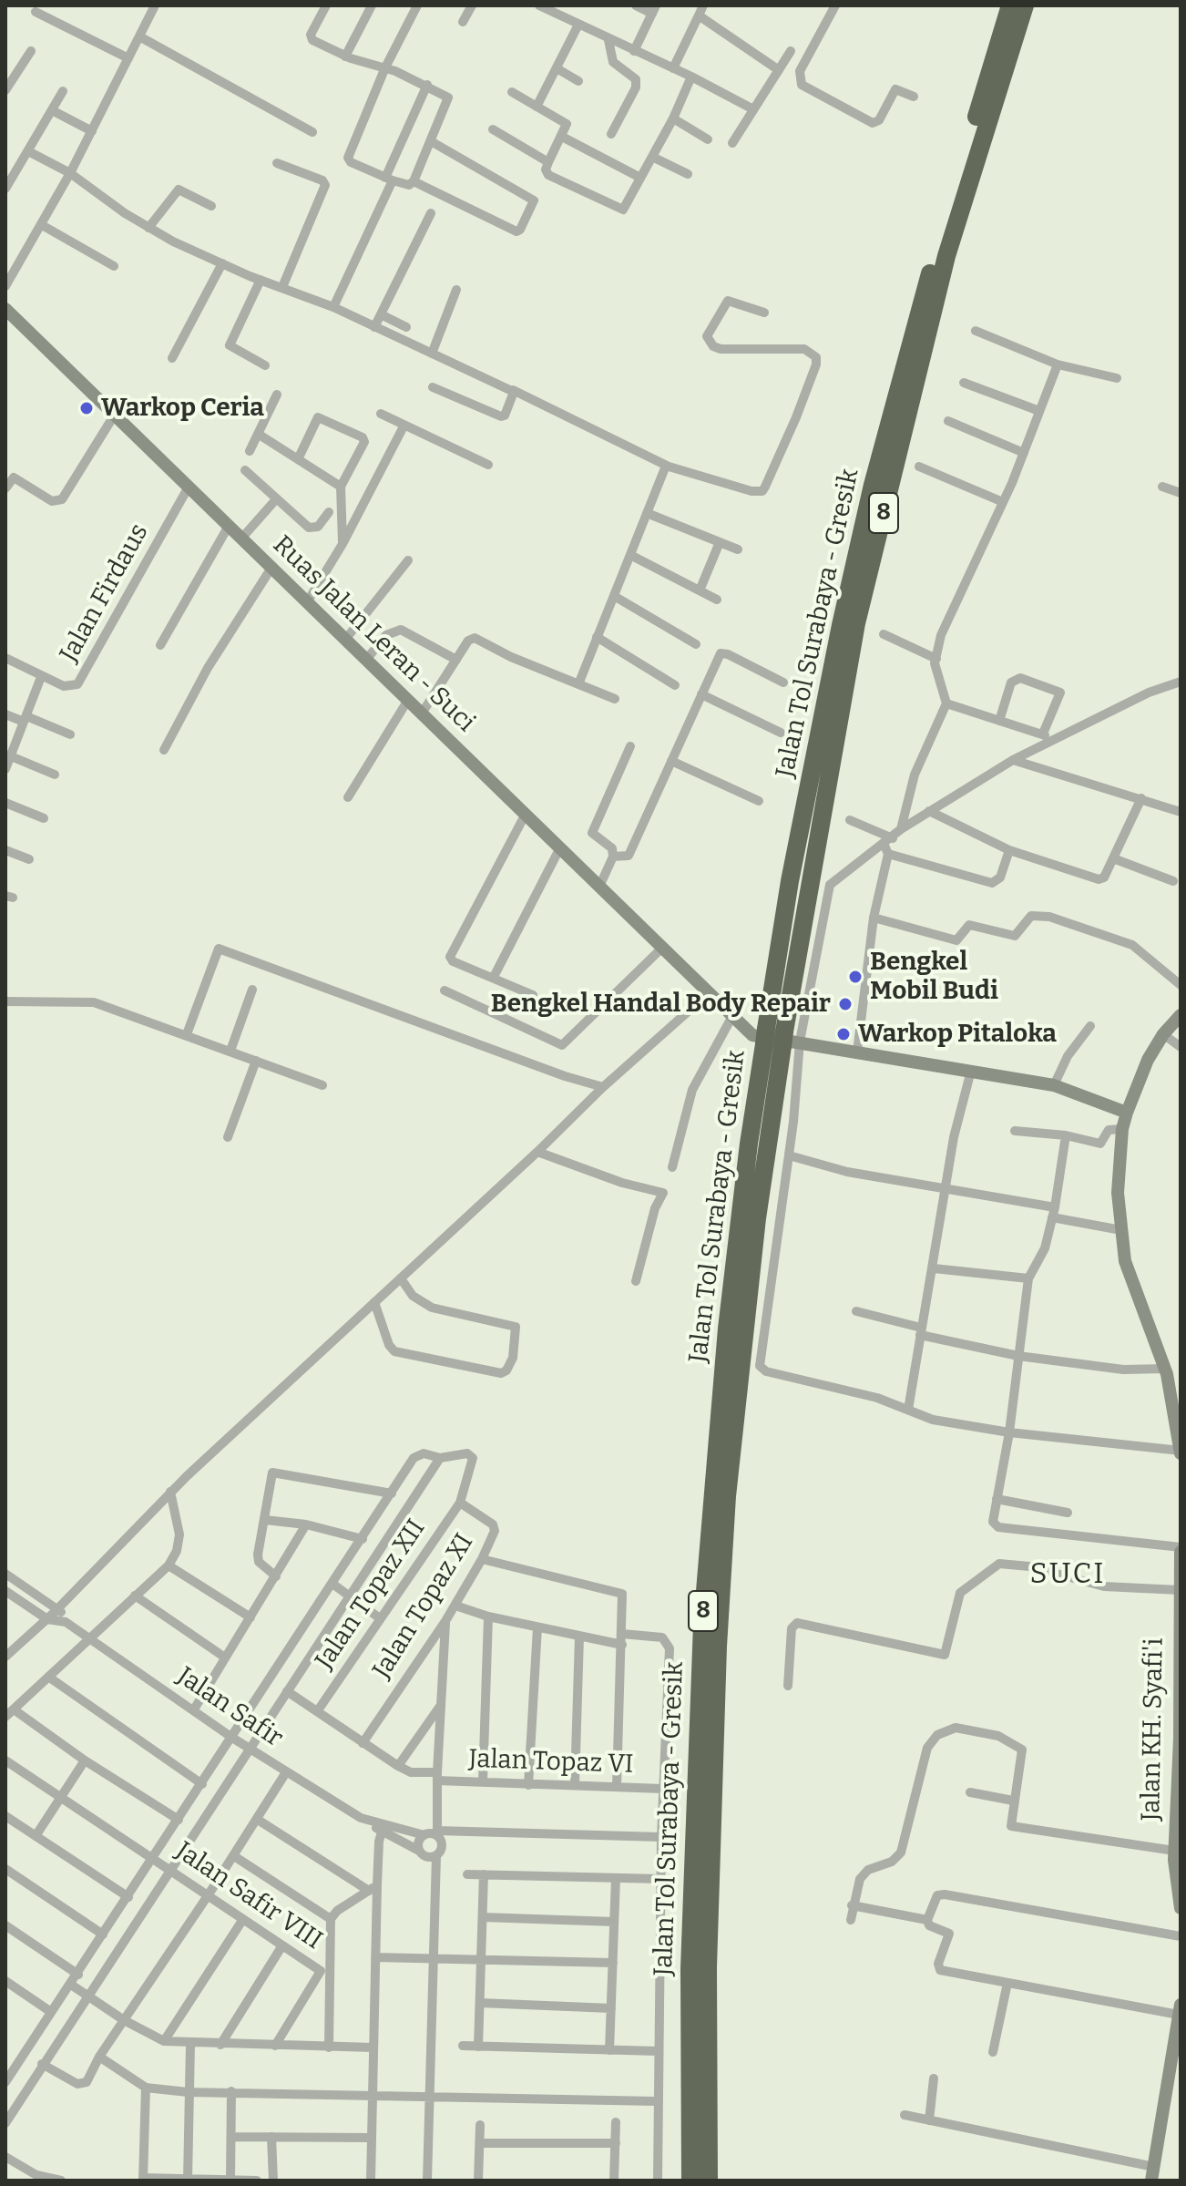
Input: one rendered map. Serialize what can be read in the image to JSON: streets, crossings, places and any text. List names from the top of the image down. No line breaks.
{"streets":{"highway":["8","Jalan Tol Surabaya - Gresik"],"main road":["Ruas Jalan Leran - Suci","Jalan KH. Syafi'i"],"street":["Jalan Firdaus","Jalan Topaz XII","Jalan Topaz XI","Jalan Safir","Jalan Topaz VI","Jalan Safir VIII"]},"crossings":[["Jalan Firdaus","Ruas Jalan Leran - Suci"],["Jalan Tol Surabaya - Gresik","Ruas Jalan Leran - Suci"],["Jalan Topaz XII","Jalan Topaz XI"]],"districts":["SUCI"],"places":["Warkop Ceria","Bengkel Mobil Budi","Bengkel Handal Body Repair","Warkop Pitaloka"]}
